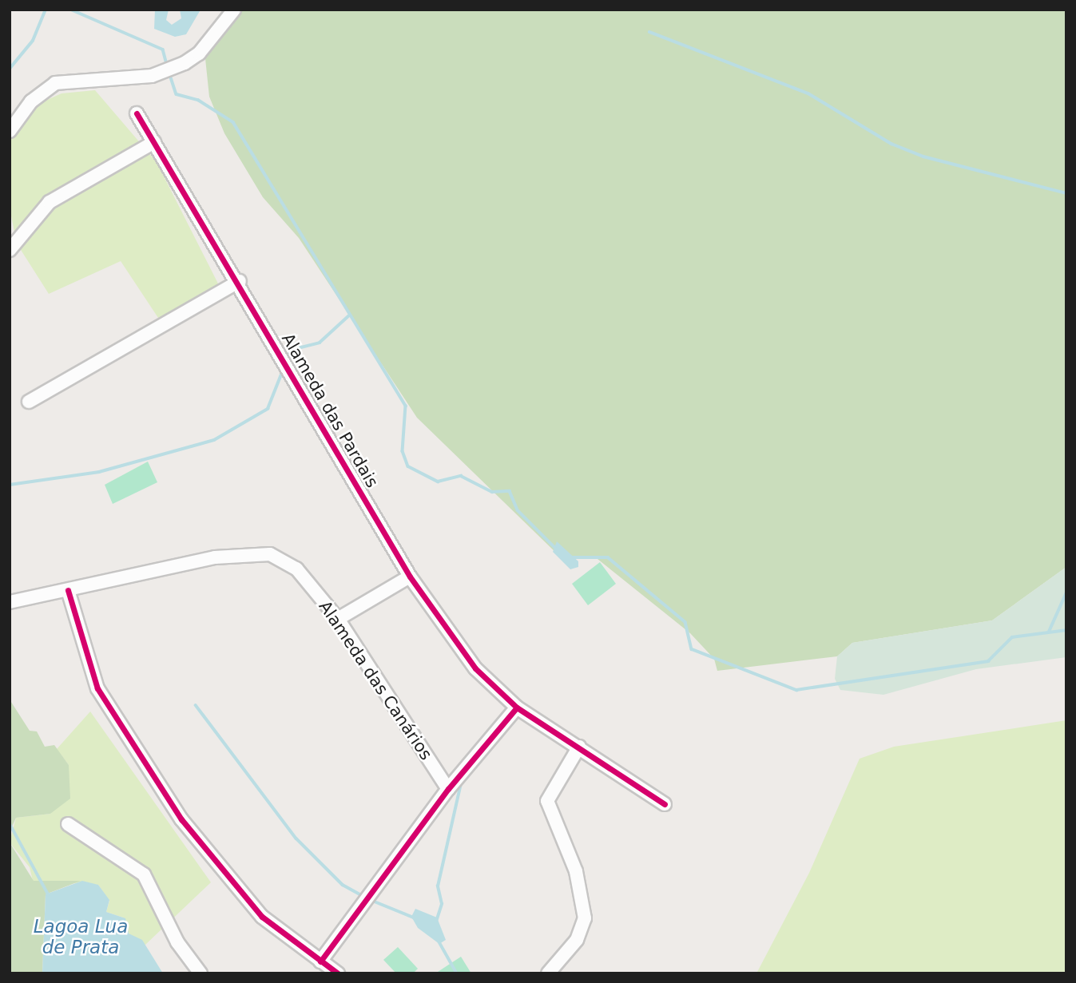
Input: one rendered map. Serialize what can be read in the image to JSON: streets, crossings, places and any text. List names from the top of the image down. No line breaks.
{"streets":{"street":["Alameda das Pardais","Alameda das Canários"]},"water":["Lagoa Lua de Prata"]}
